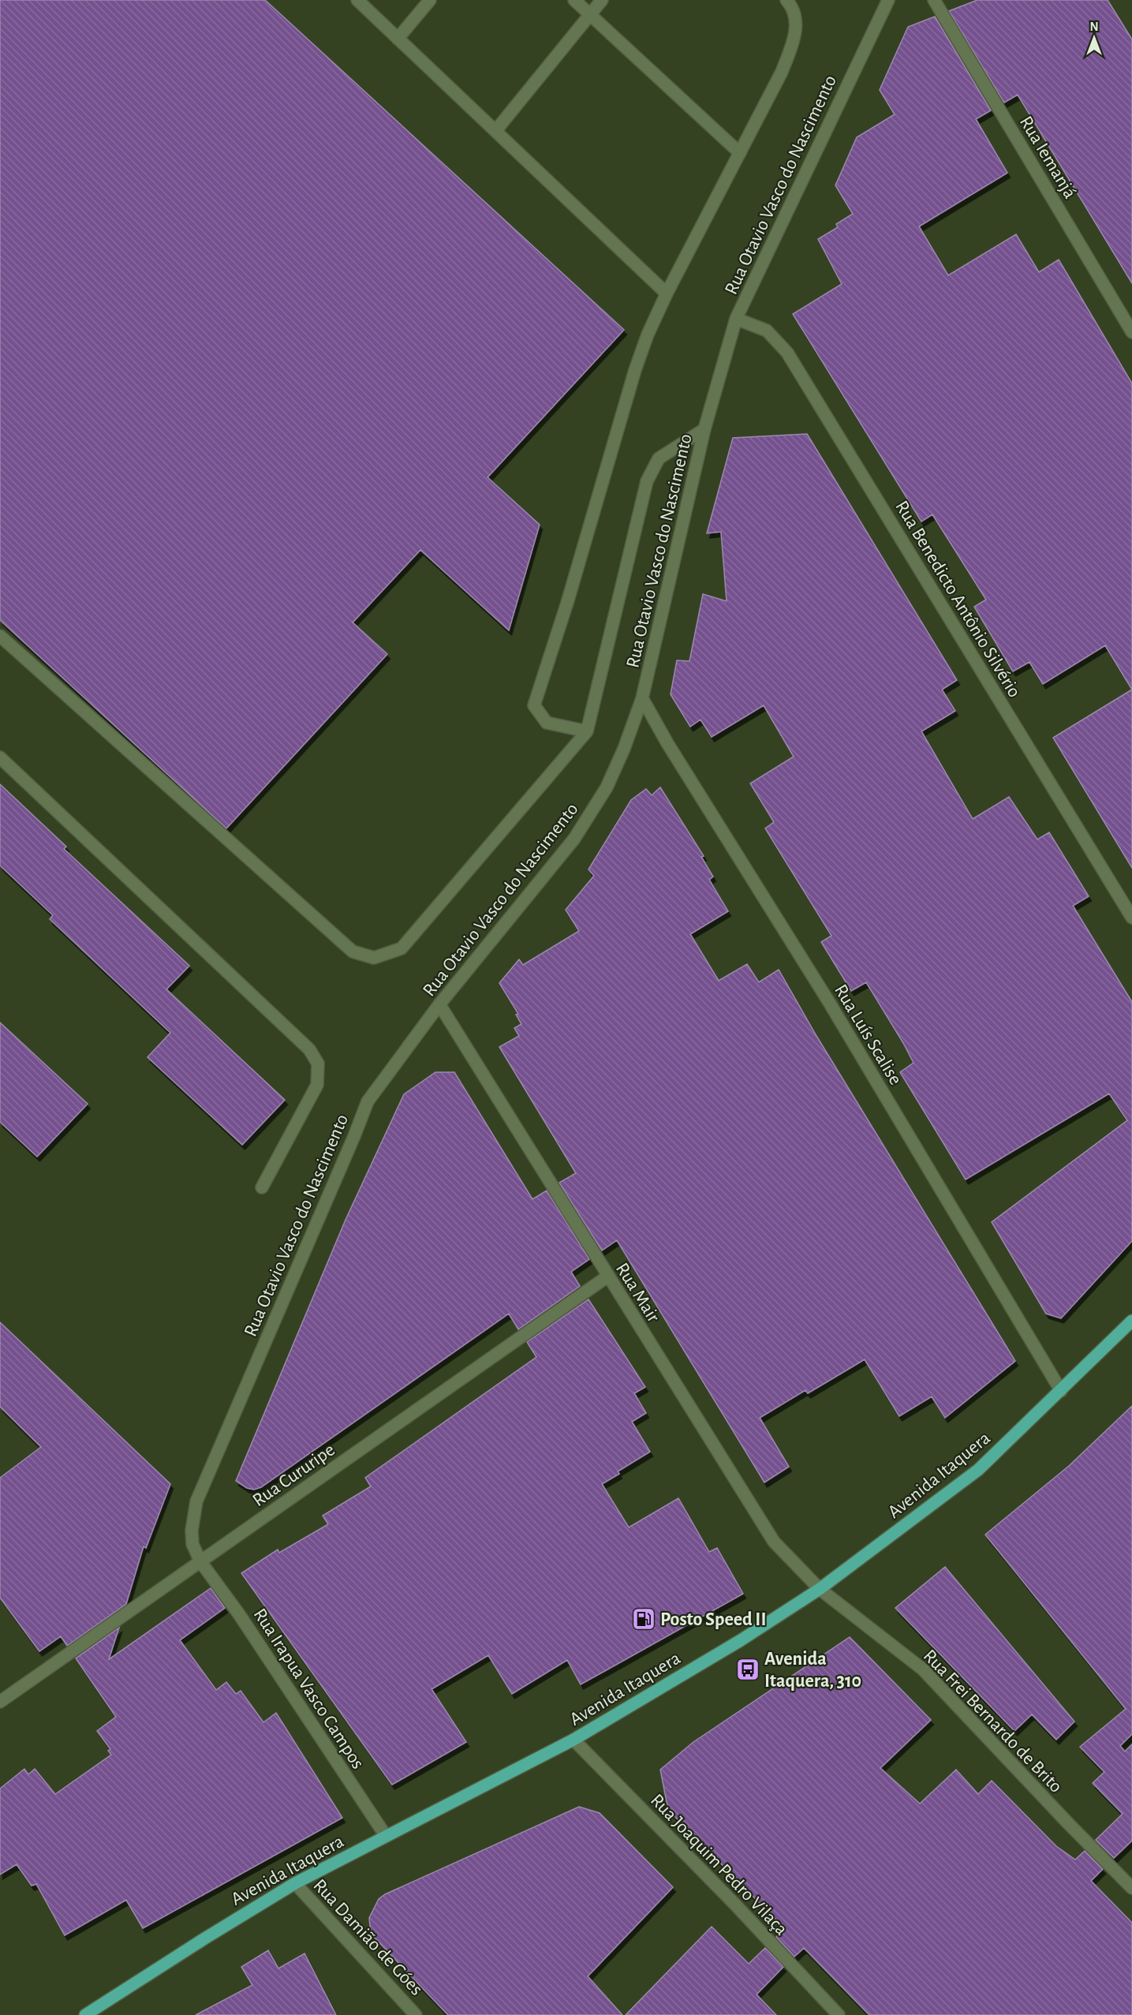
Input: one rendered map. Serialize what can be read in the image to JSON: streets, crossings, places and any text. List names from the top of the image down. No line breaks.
{"streets":{"main road":["Avenida Itaquera"],"street":["Rua Iemanjá","Rua Otavio Vasco do Nascimento","Rua Benedicto Antônio Silvério","Rua Luís Scalise","Rua Mair","Rua Cururipe","Rua Irapua Vasco Campos","Rua Frei Bernardo de Brito","Rua Joaquim Pedro Vilaça","Rua Damião de Góes"]},"crossings":[["Rua Otavio Vasco do Nascimento","Rua Benedicto Antônio Silvério"],["Rua Otavio Vasco do Nascimento","Rua Luís Scalise"],["Rua Otavio Vasco do Nascimento","Rua Mair"],["Rua Otavio Vasco do Nascimento","Rua Cururipe"],["Rua Otavio Vasco do Nascimento","Rua Irapua Vasco Campos"],["Rua Luís Scalise","Avenida Itaquera"],["Rua Mair","Rua Cururipe"],["Rua Mair","Avenida Itaquera"],["Rua Mair","Rua Frei Bernardo de Brito"],["Rua Cururipe","Rua Irapua Vasco Campos"],["Avenida Itaquera","Rua Irapua Vasco Campos"],["Avenida Itaquera","Rua Frei Bernardo de Brito"],["Avenida Itaquera","Rua Joaquim Pedro Vilaça"],["Avenida Itaquera","Rua Damião de Góes"]],"places":{"fuel station":["Posto Speed II"],"bus stop":["Avenida Itaquera, 310"]},"north":"top"}
